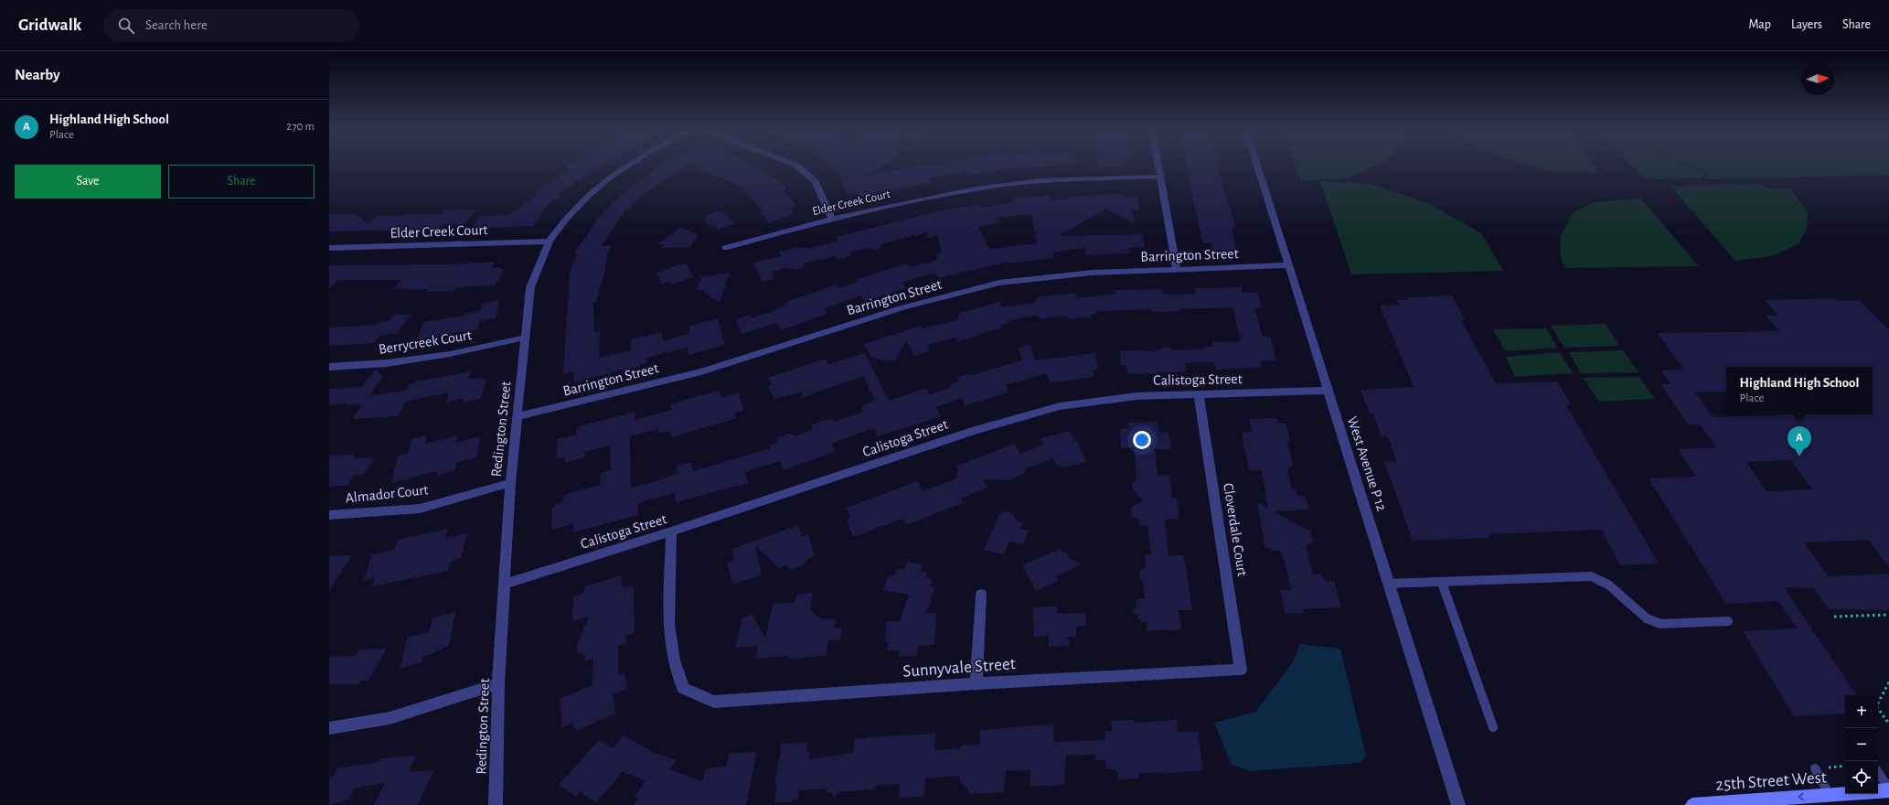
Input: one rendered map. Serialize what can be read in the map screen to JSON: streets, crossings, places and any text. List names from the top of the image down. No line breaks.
{"streets":{"main road":["25th Street West"],"street":["Elder Creek Court","Barrington Street","Berrycreek Court","Calistoga Street","Redington Street","West Avenue P 12","Almador Court","Cloverdale Court","Sunnyvale Street"]},"crossings":[["Elder Creek Court","Redington Street"],["Barrington Street","Redington Street"],["Barrington Street","West Avenue P 12"],["Berrycreek Court","Redington Street"],["Calistoga Street","Redington Street"],["Calistoga Street","West Avenue P 12"],["Calistoga Street","Cloverdale Court"],["Calistoga Street","Sunnyvale Street"],["Redington Street","Almador Court"],["Cloverdale Court","Sunnyvale Street"]],"one_way":["25th Street West"],"north":"right","page":{"header":"Gridwalk","search":"Search here","nav":["Map","Layers","Share"],"heading":"Nearby","list":[{"mark":"A","name":"Highland High School","note":"Place","value":"270 m"}],"buttons":["Save","Share"],"popup":["Highland High School","Place"],"pins":"A","map_buttons":["+","−"]}}
